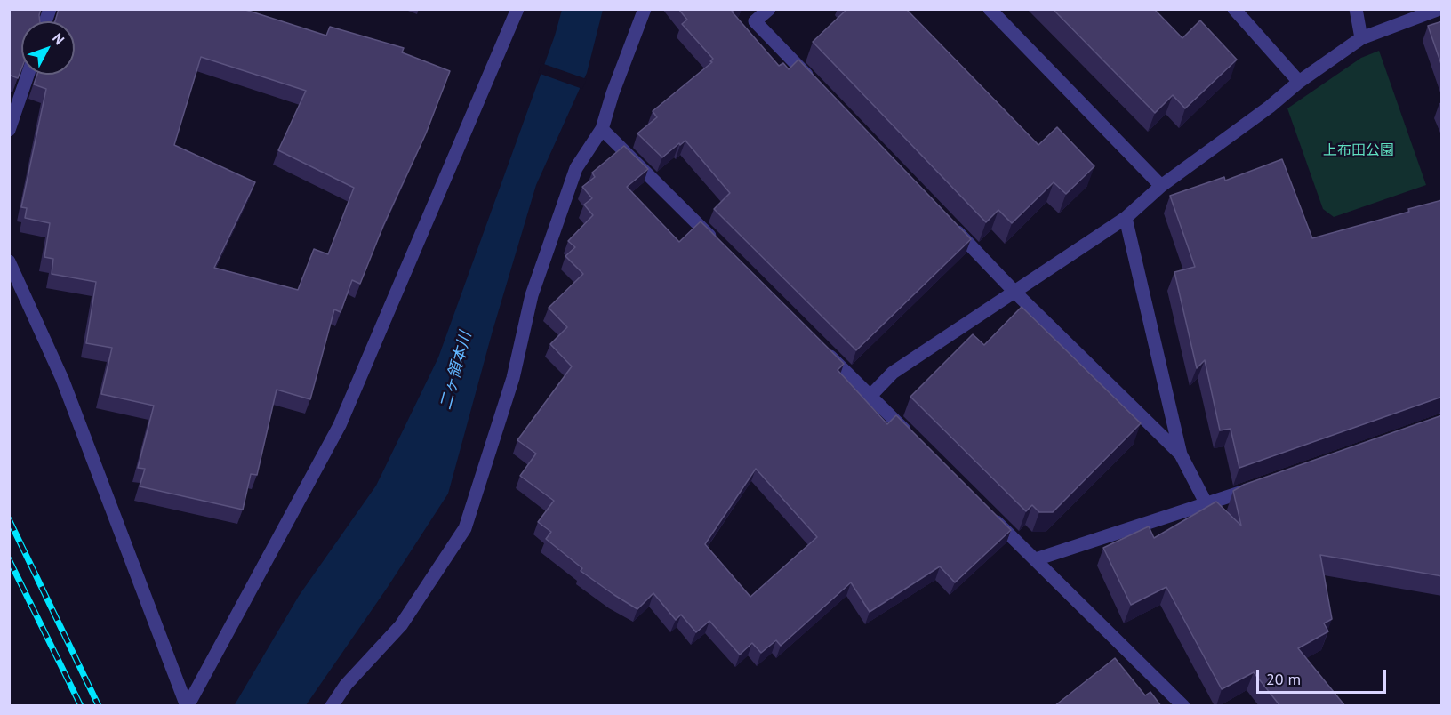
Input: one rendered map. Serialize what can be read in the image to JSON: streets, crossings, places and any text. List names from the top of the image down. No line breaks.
{"water":["二ヶ領本川"],"parks":["上布田公園"],"scale_bar":"20 m","north":"top right"}
